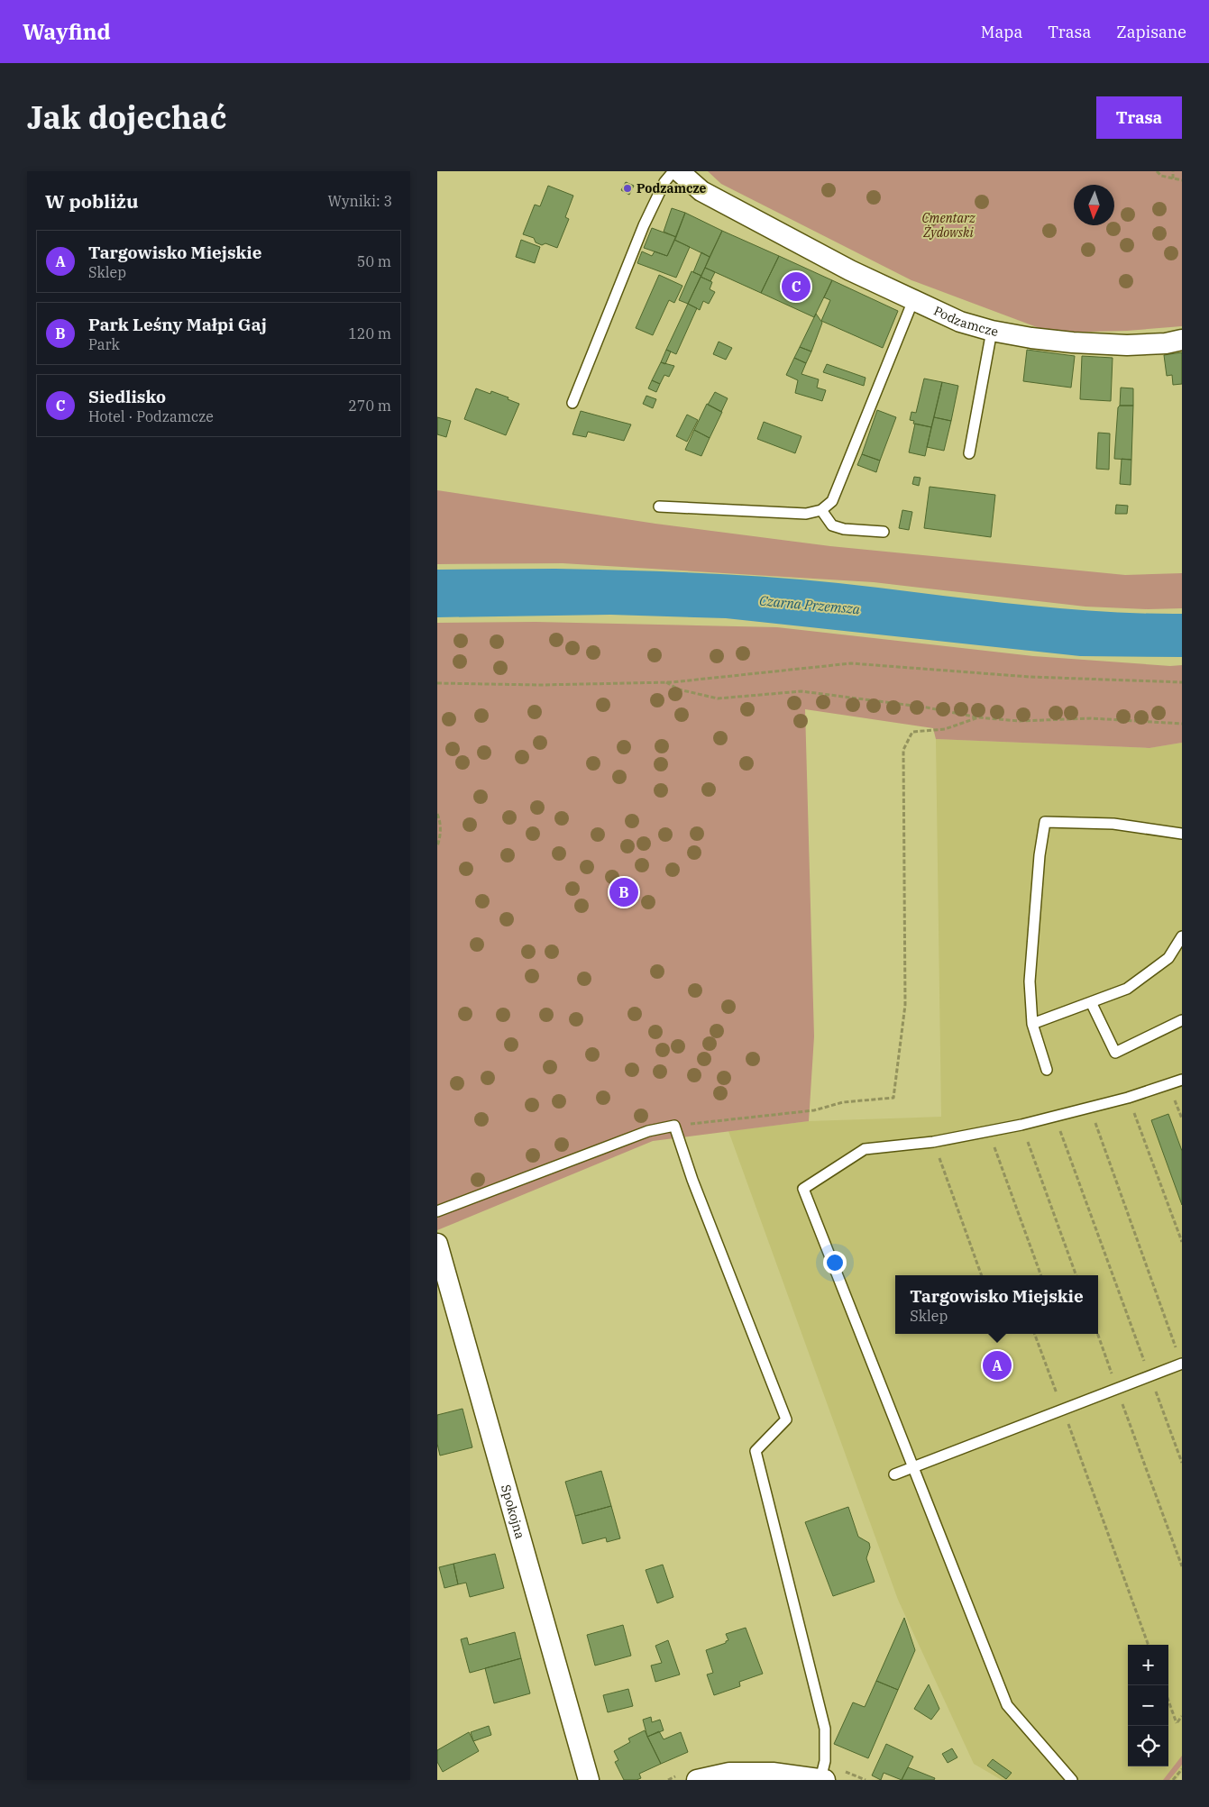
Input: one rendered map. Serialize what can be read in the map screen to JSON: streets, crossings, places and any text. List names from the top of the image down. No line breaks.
{"streets":{"street":["Podzamcze","Spokojna"]},"water":["Czarna Przemsza"],"parks":["Cmentarz Żydowski"],"places":["Podzamcze"],"north":"bottom","page":{"header":"Wayfind","nav":["Mapa","Trasa","Zapisane"],"title":"Jak dojechać","buttons":"Trasa","heading":["W pobliżu","Wyniki: 3"],"list":[{"mark":"A","name":"Targowisko Miejskie","note":"Sklep","value":"50 m"},{"mark":"B","name":"Park Leśny Małpi Gaj","note":"Park","value":"120 m"},{"mark":"C","name":"Siedlisko","note":"Hotel · Podzamcze","value":"270 m"}],"pins":["C","B","A"],"popup":["Targowisko Miejskie","Sklep"],"map_buttons":["+","−"]}}
